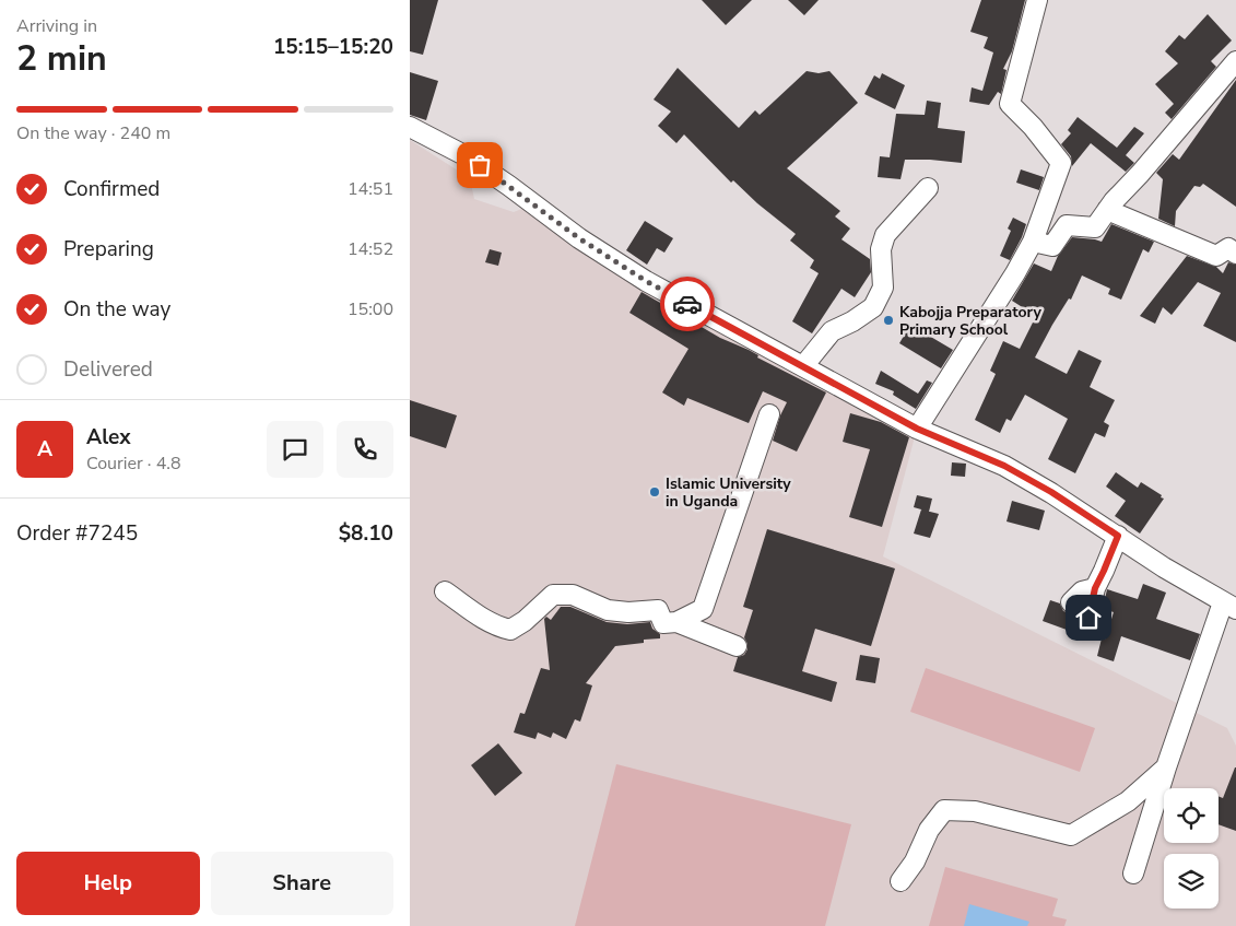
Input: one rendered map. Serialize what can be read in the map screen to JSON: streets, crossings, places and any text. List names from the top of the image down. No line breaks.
{"places":["Kabojja Preparatory Primary School","Islamic University in Uganda"],"page":{"heading":["2 min","Arriving in","15:15–15:20"],"panel":["Alex","Courier · 4.8","Order #7245","$8.10"],"bar":"On the way · 240 m","list":[["Confirmed","14:51"],["Preparing","14:52"],["On the way","15:00"],"Delivered"],"round":"A","buttons":["Help","Share"]}}
